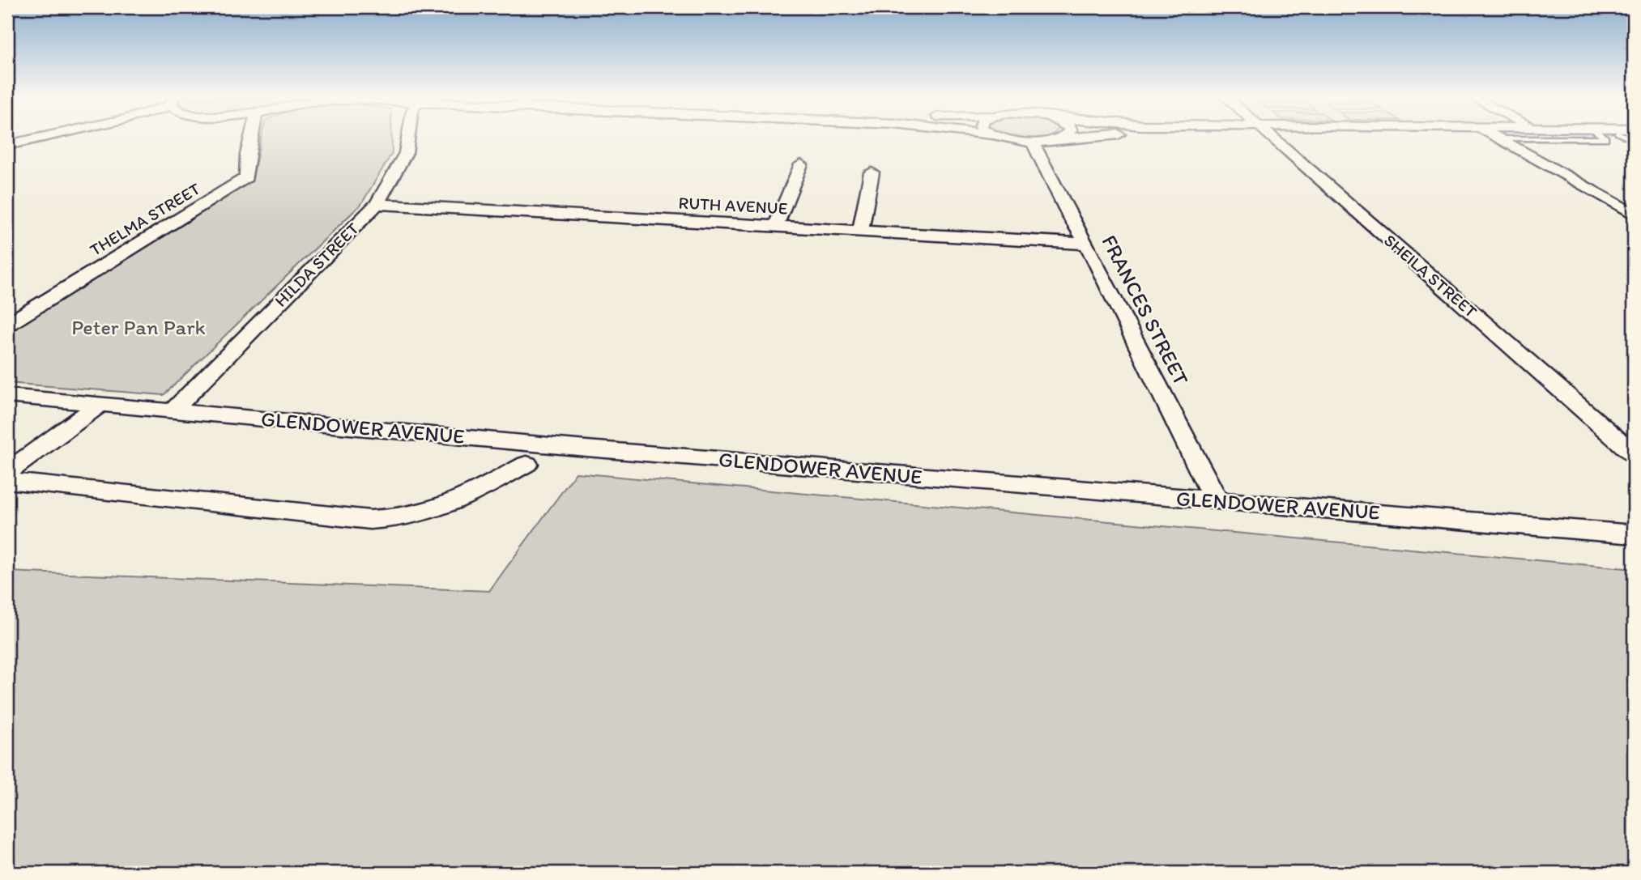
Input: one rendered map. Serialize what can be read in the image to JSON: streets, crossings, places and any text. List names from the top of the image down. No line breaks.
{"streets":{"street":["RUTH AVENUE","THELMA STREET","HILDA STREET","SHEILA STREET","FRANCES STREET","GLENDOWER AVENUE"]},"crossings":[["RUTH AVENUE","HILDA STREET"],["RUTH AVENUE","FRANCES STREET"],["HILDA STREET","GLENDOWER AVENUE"],["FRANCES STREET","GLENDOWER AVENUE"]],"parks":["Peter Pan Park"]}
